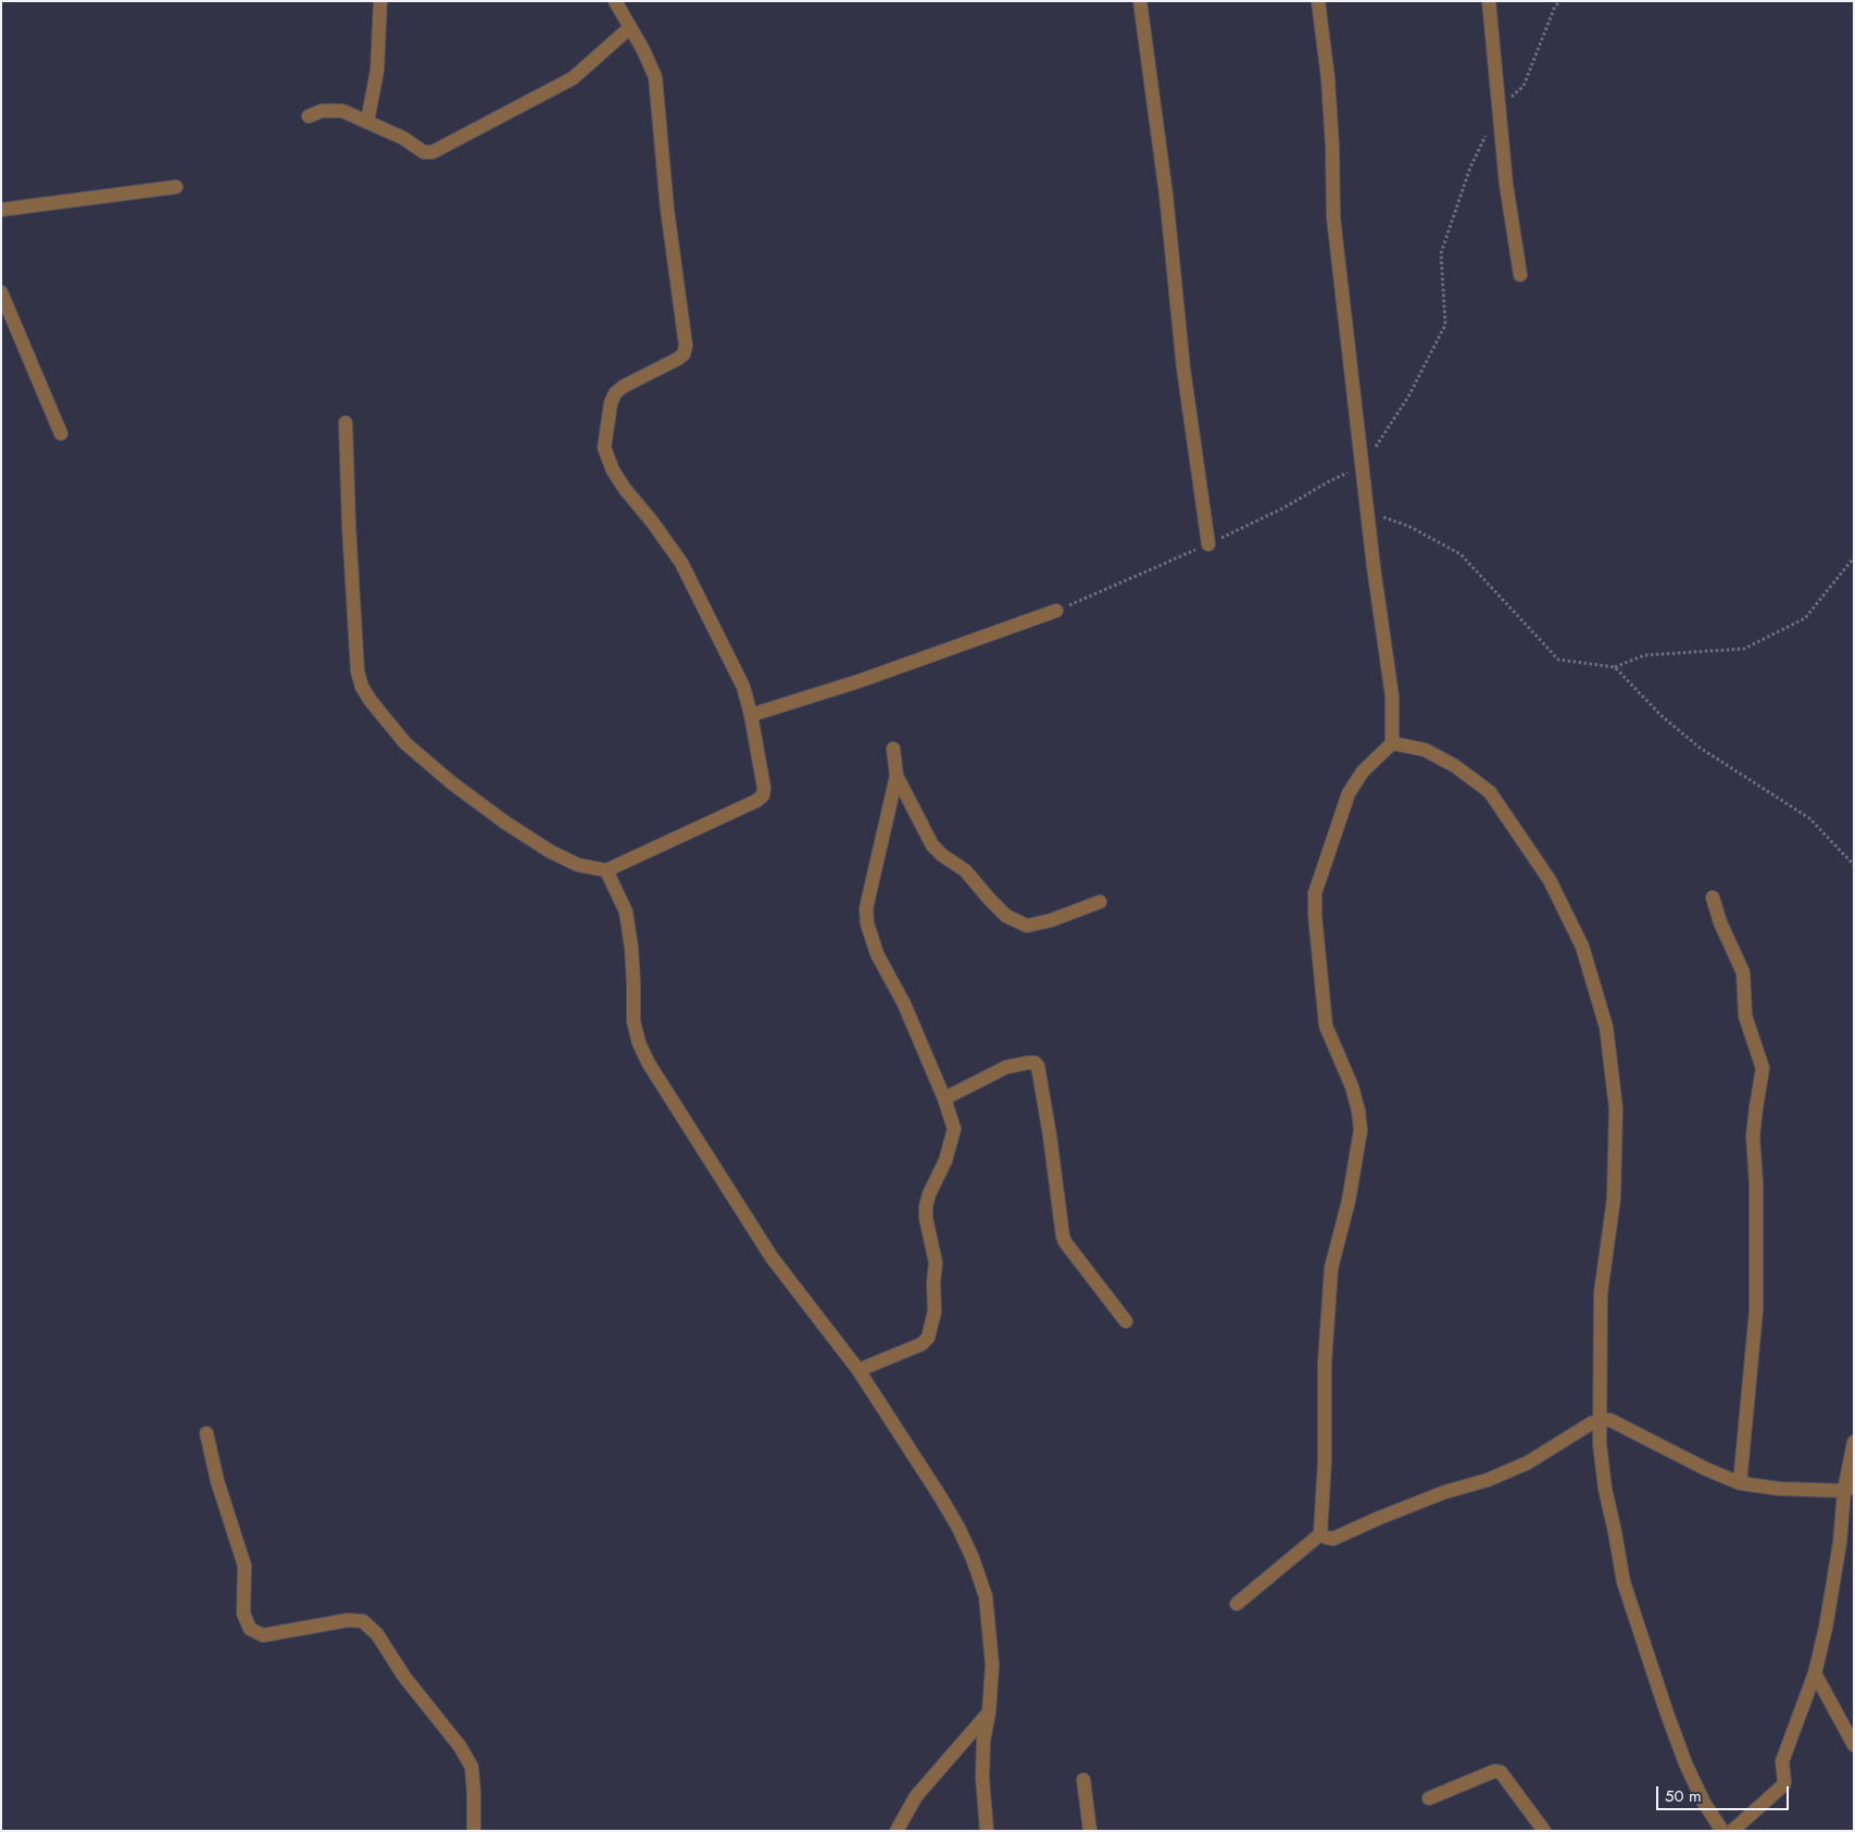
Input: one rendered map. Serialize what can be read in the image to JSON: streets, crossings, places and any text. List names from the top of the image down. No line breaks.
{"scale_bar":"50 m"}
